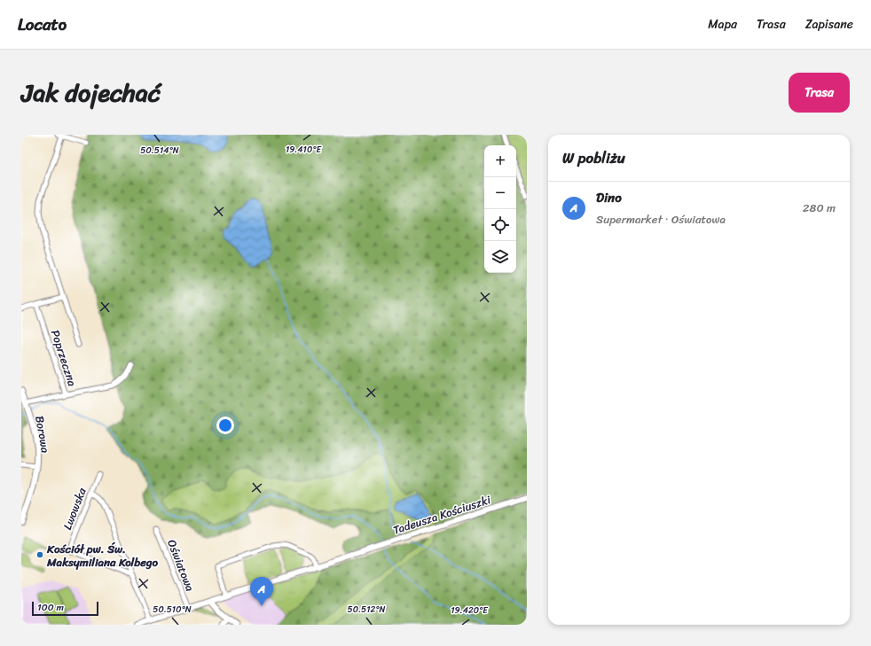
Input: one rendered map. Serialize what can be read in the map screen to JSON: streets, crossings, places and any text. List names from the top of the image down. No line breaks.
{"streets":{"street":["Poprzeczna","Borowa","Lwowska","Tadeusza Kościuszki","Oświatowa"]},"crossings":[["Poprzeczna","Borowa"],["Tadeusza Kościuszki","Oświatowa"]],"places":["Kościół pw. Św. Maksymiliana Kolbego"],"scale_bar":"100 m","page":{"header":"Locato","nav":["Mapa","Trasa","Zapisane"],"title":"Jak dojechać","buttons":"Trasa","heading":"W pobliżu","map_buttons":["+","−"],"list":[{"mark":"A","name":"Dino","note":"Supermarket · Oświatowa","value":"280 m"}],"pins":"A","scale":"100 m"},"coordinates":["19.410°E","50.514°N","50.510°N","50.512°N","19.420°E"]}
